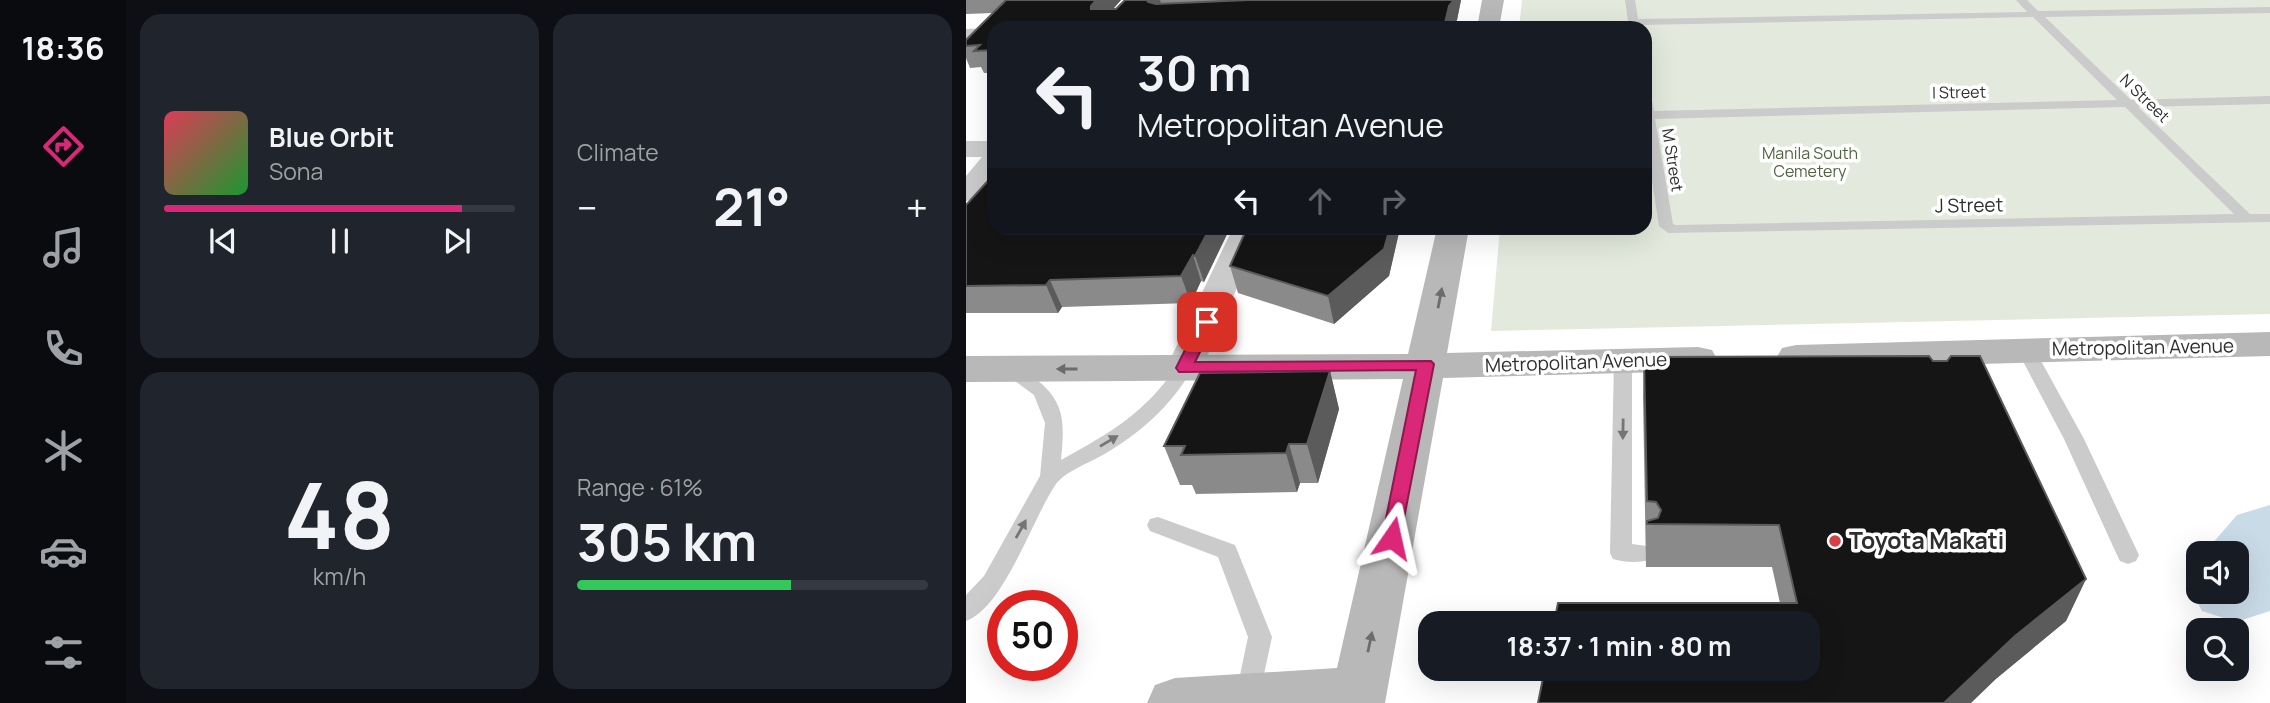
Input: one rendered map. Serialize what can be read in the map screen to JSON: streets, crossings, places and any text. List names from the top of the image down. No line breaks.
{"streets":{"street":["Metropolitan Avenue"],"lane":["I Street","N Street","M Street","J Street"]},"crossings":[["I Street","N Street"],["N Street","J Street"],["M Street","J Street"]],"parks":["Manila South Cemetery"],"places":["Toyota Makati"],"page":{"tabs":"18:36","tile":["Climate",["48","km/h"],["Range · 61%","305 km"]],"turn":["30 m","Metropolitan Avenue"],"song":["Blue Orbit","Sona"],"heat":["−","21°","+"],"limit":"50","trip":"18:37 · 1 min · 80 m"}}
